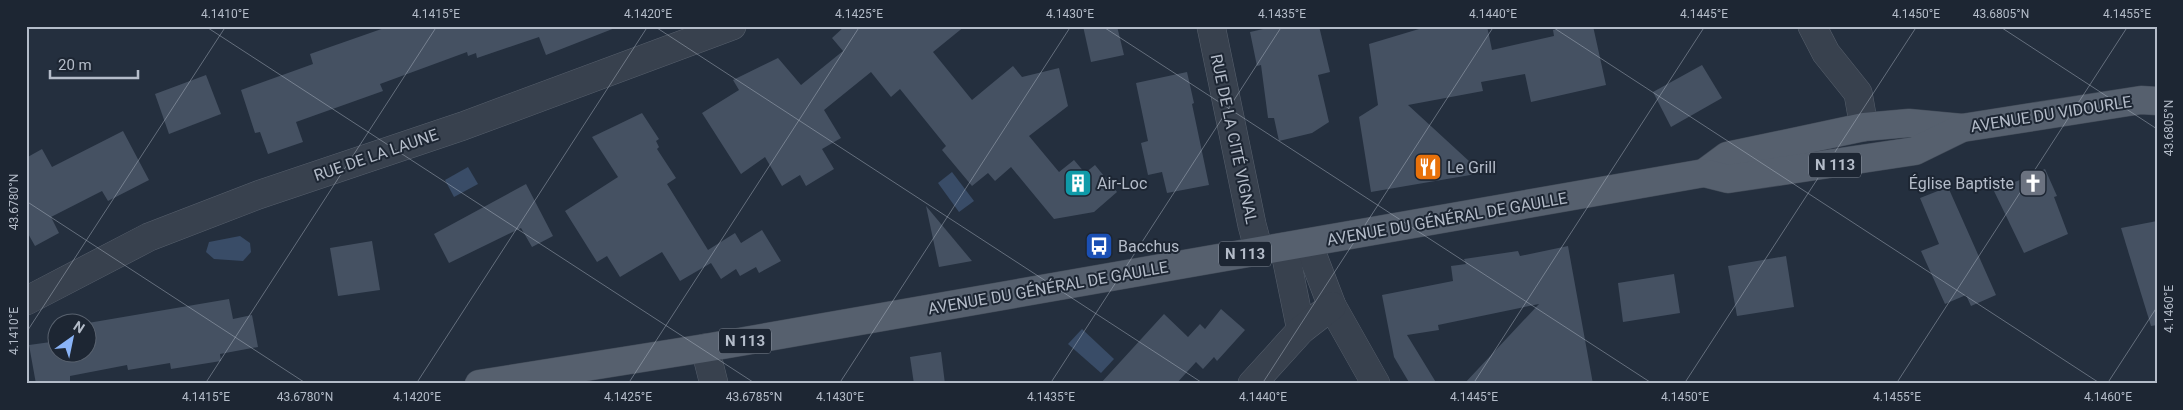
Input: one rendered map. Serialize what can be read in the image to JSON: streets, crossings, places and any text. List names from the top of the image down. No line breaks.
{"streets":{"main road":["AVENUE DU VIDOURLE","N 113","AVENUE DU GÉNÉRAL DE GAULLE"],"street":["RUE DE LA CITÉ VIGNAL","RUE DE LA LAUNE"]},"crossings":[["AVENUE DU VIDOURLE","AVENUE DU GÉNÉRAL DE GAULLE"],["RUE DE LA CITÉ VIGNAL","AVENUE DU GÉNÉRAL DE GAULLE"]],"places":{"restaurant":["Le Grill"],"building":["Air-Loc"],"church":["Église Baptiste"],"bus stop":["Bacchus"]},"scale_bar":"20 m","north":"top right","coordinates":["4.1410°E","4.1415°E","4.1420°E","4.1425°E","4.1430°E","4.1435°E","4.1440°E","4.1445°E","4.1450°E","43.6805°N","4.1455°E","43.6780°N","4.1460°E","43.6785°N"]}
